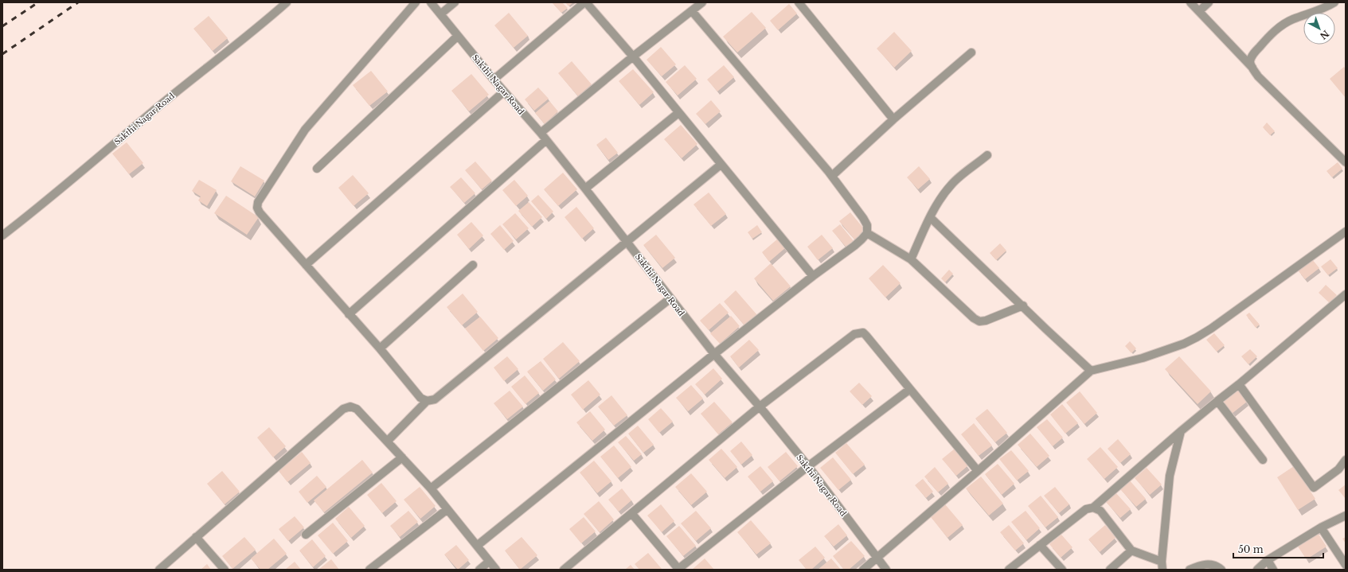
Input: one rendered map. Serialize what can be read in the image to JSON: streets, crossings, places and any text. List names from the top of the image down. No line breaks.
{"streets":{"street":["Sakthi Nagar Road"]},"scale_bar":"50 m","north":"bottom right"}
